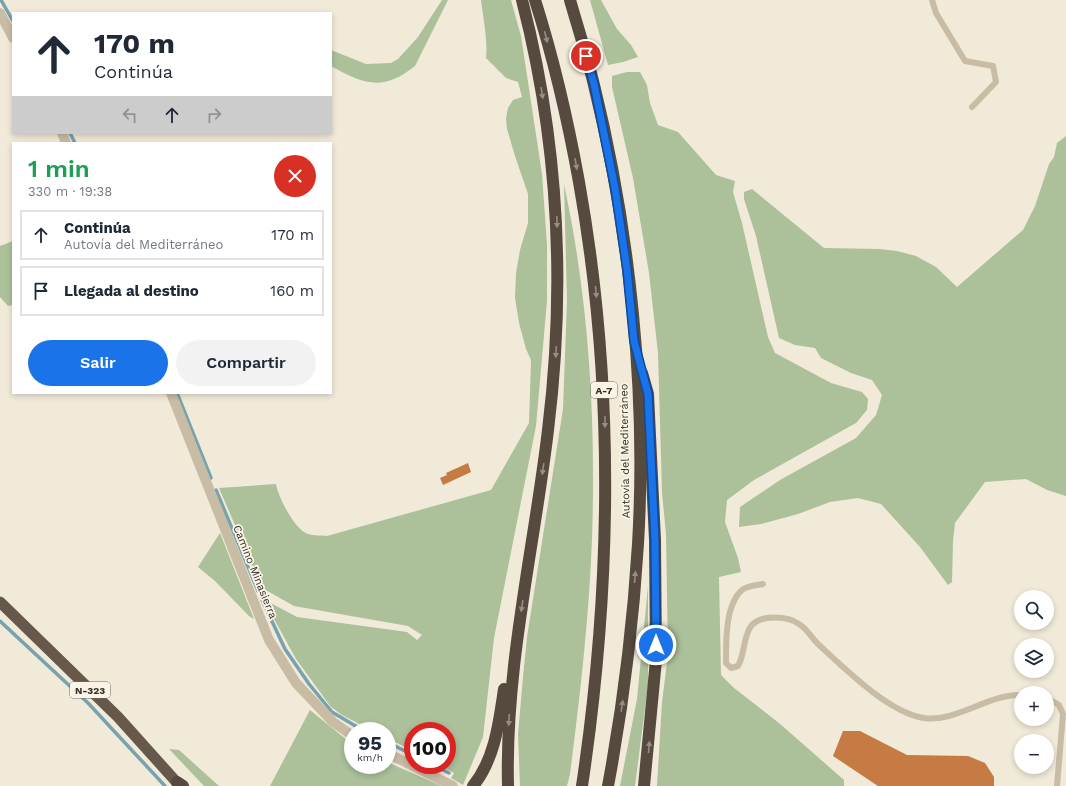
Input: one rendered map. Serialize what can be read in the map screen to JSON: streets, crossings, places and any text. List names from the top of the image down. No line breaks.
{"streets":{"highway":["A-7","Autovía del Mediterráneo","N-323"],"street":["Camino Minasierra"]},"page":{"turn":["170 m","Continúa"],"heading":["1 min","330 m · 19:38"],"list":[{"name":"Continúa","note":"Autovía del Mediterráneo","value":"170 m"},{"name":"Llegada al destino","value":"160 m"}],"buttons":["Salir","Compartir"],"map_buttons":["+","−"],"speed":"95 km/h","limit":"100"}}
